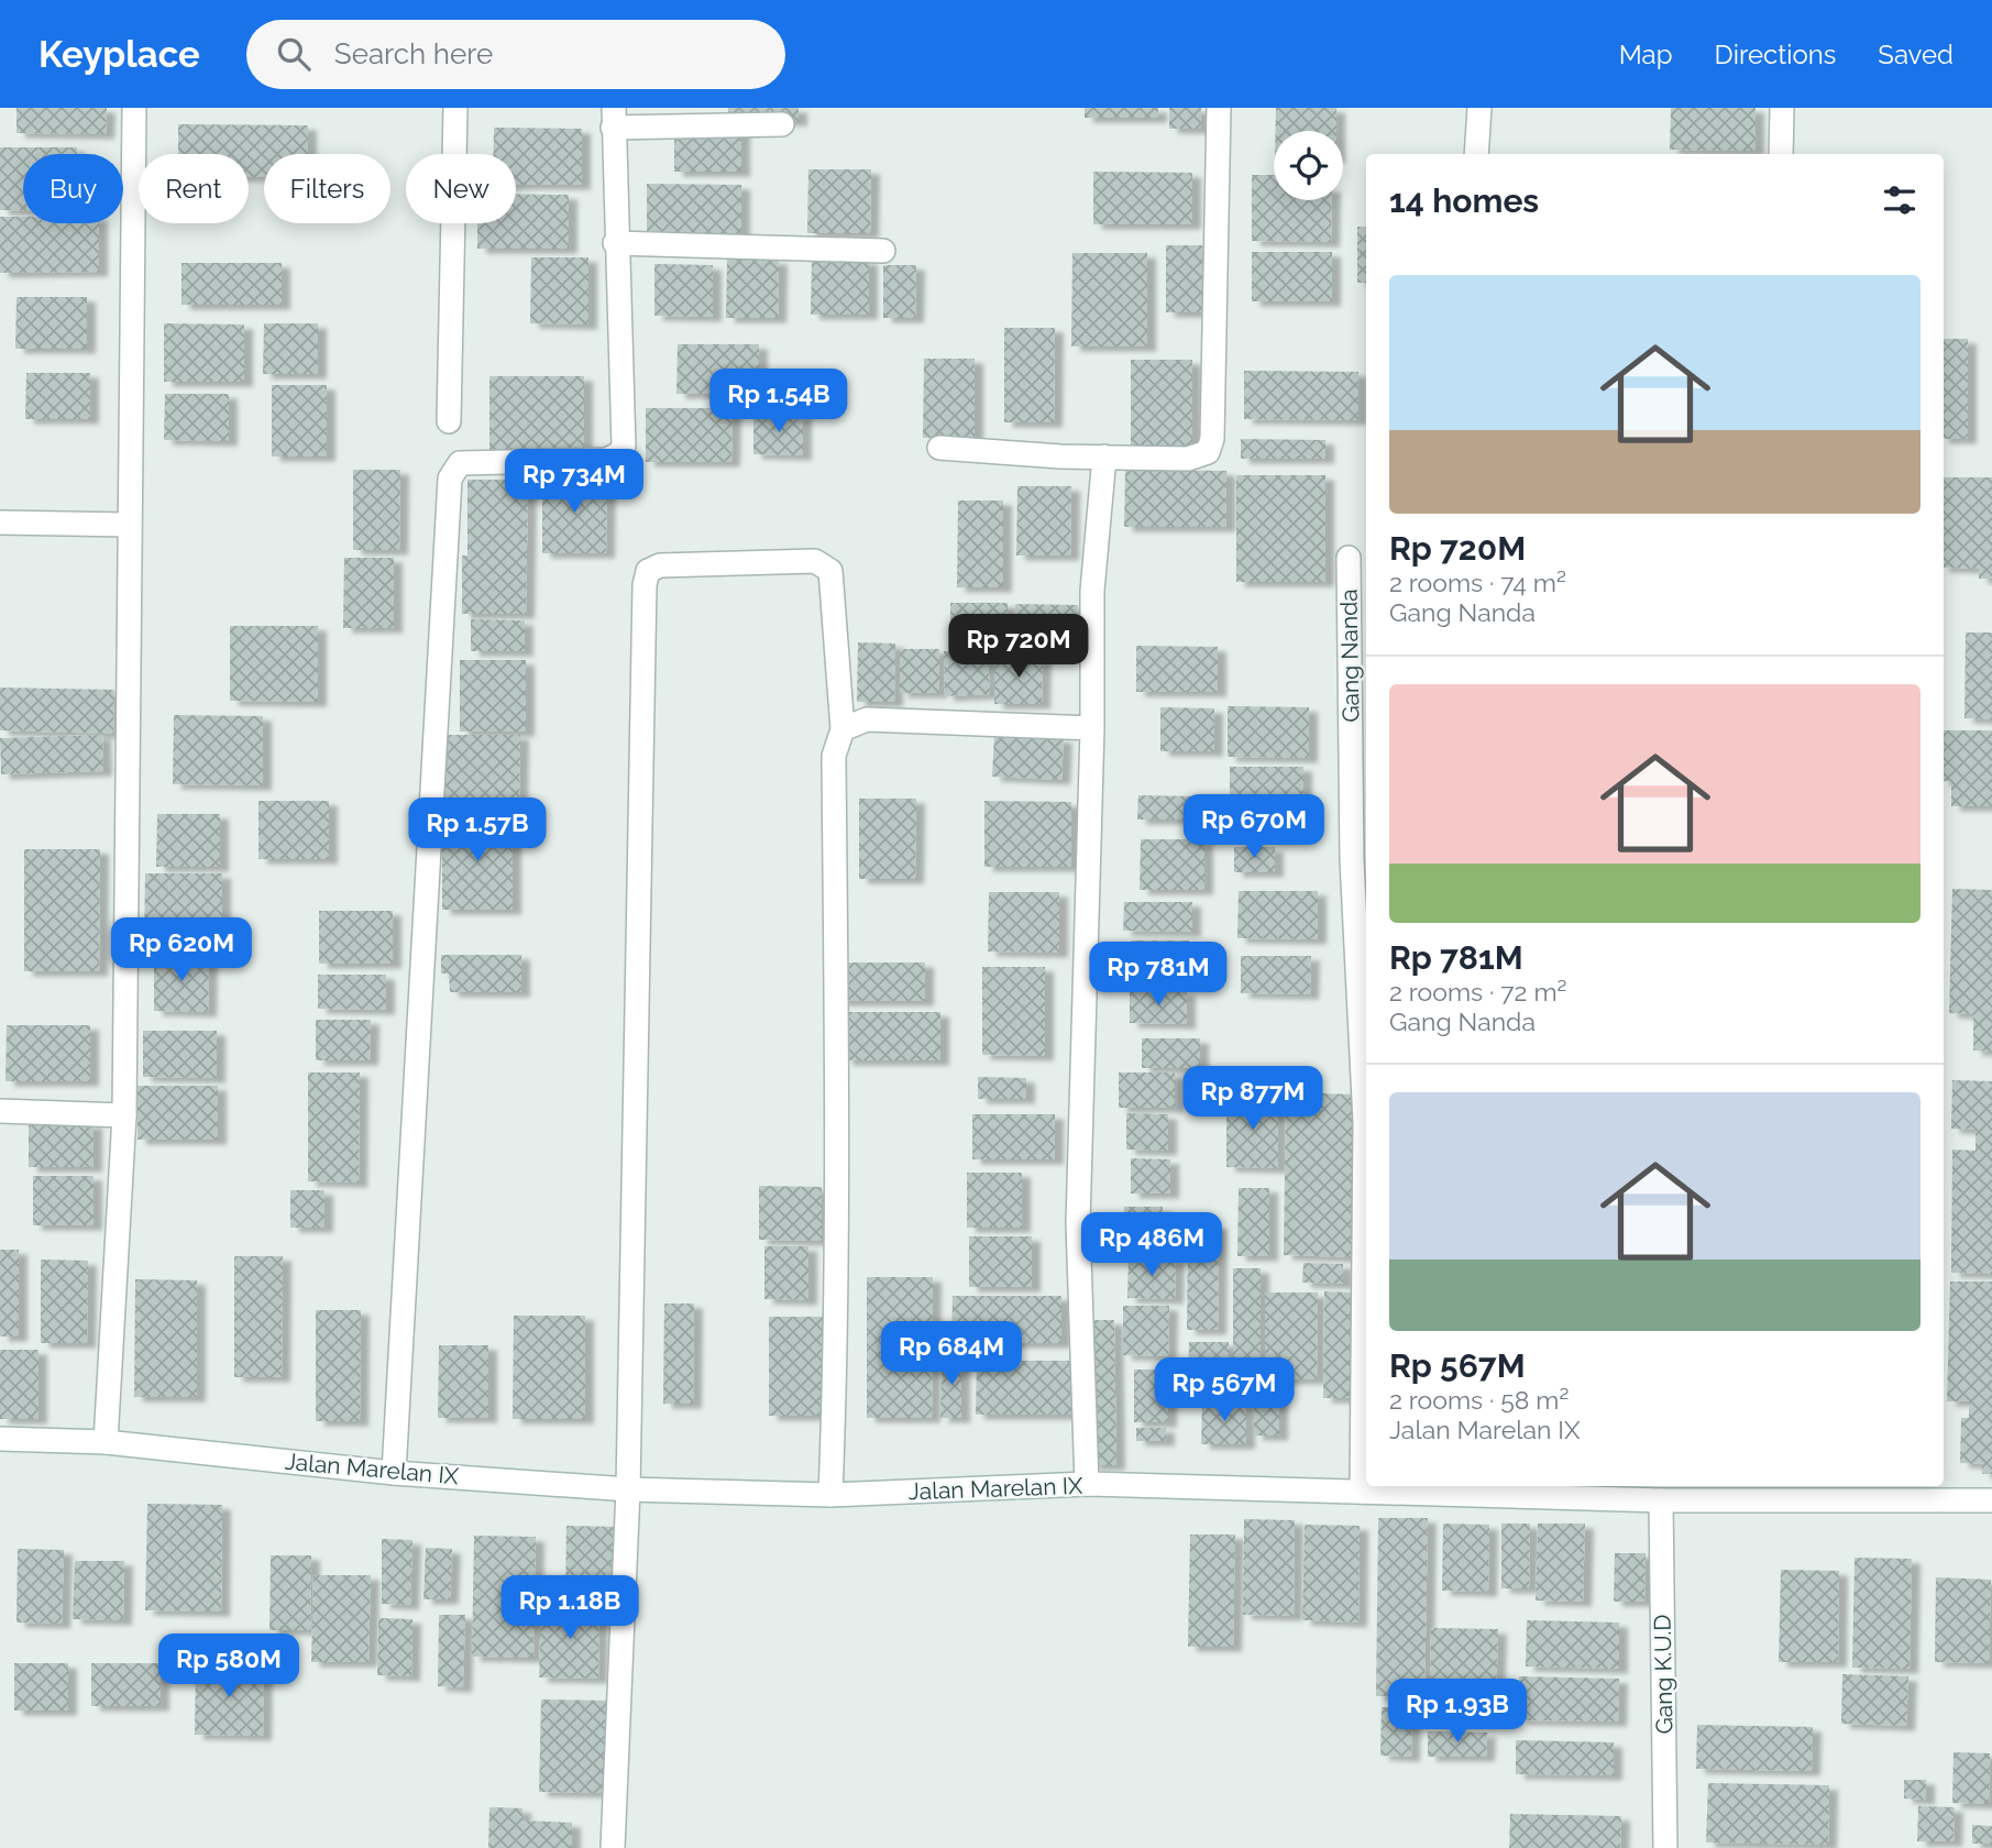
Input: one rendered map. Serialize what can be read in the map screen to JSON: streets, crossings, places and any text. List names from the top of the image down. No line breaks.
{"streets":{"street":["Gang Nanda","Jalan Marelan IX","Gang K.U.D"]},"crossings":[["Gang Nanda","Jalan Marelan IX"],["Jalan Marelan IX","Gang K.U.D"]],"page":{"header":"Keyplace","search":"Search here","nav":["Map","Directions","Saved"],"chip":["Buy","Rent","Filters","New"],"heading":"14 homes","list":[{"name":"Rp 720M","note":"2 rooms · 74 m² · Gang Nanda"},{"name":"Rp 781M","note":"2 rooms · 72 m² · Gang Nanda"},{"name":"Rp 567M","note":"2 rooms · 58 m² · Jalan Marelan IX"}],"price":["Rp 1.54B","Rp 734M","Rp 720M","Rp 670M","Rp 1.57B","Rp 620M","Rp 781M","Rp 877M","Rp 486M","Rp 684M","Rp 567M","Rp 1.18B","Rp 580M","Rp 1.93B"]}}
